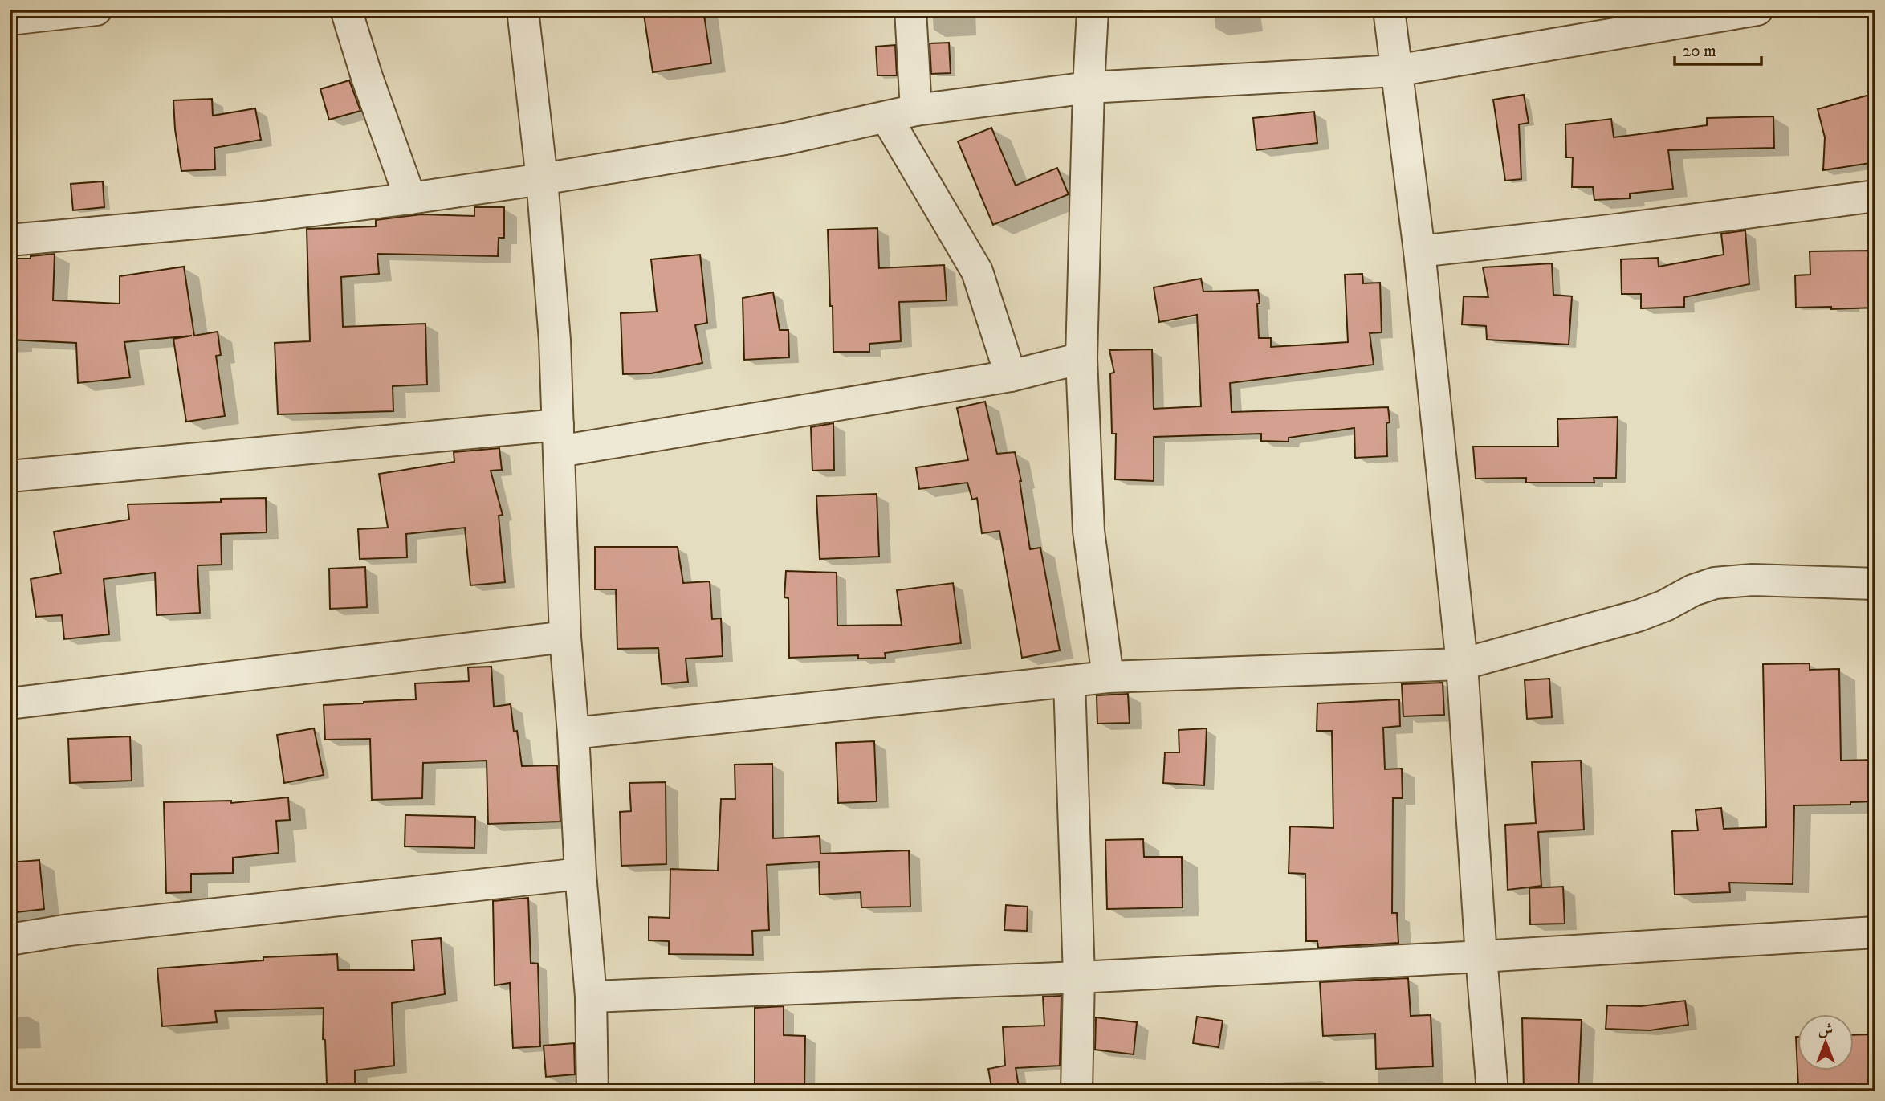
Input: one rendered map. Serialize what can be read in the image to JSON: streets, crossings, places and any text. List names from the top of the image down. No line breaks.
{"scale_bar":"20 m","north":"top"}
